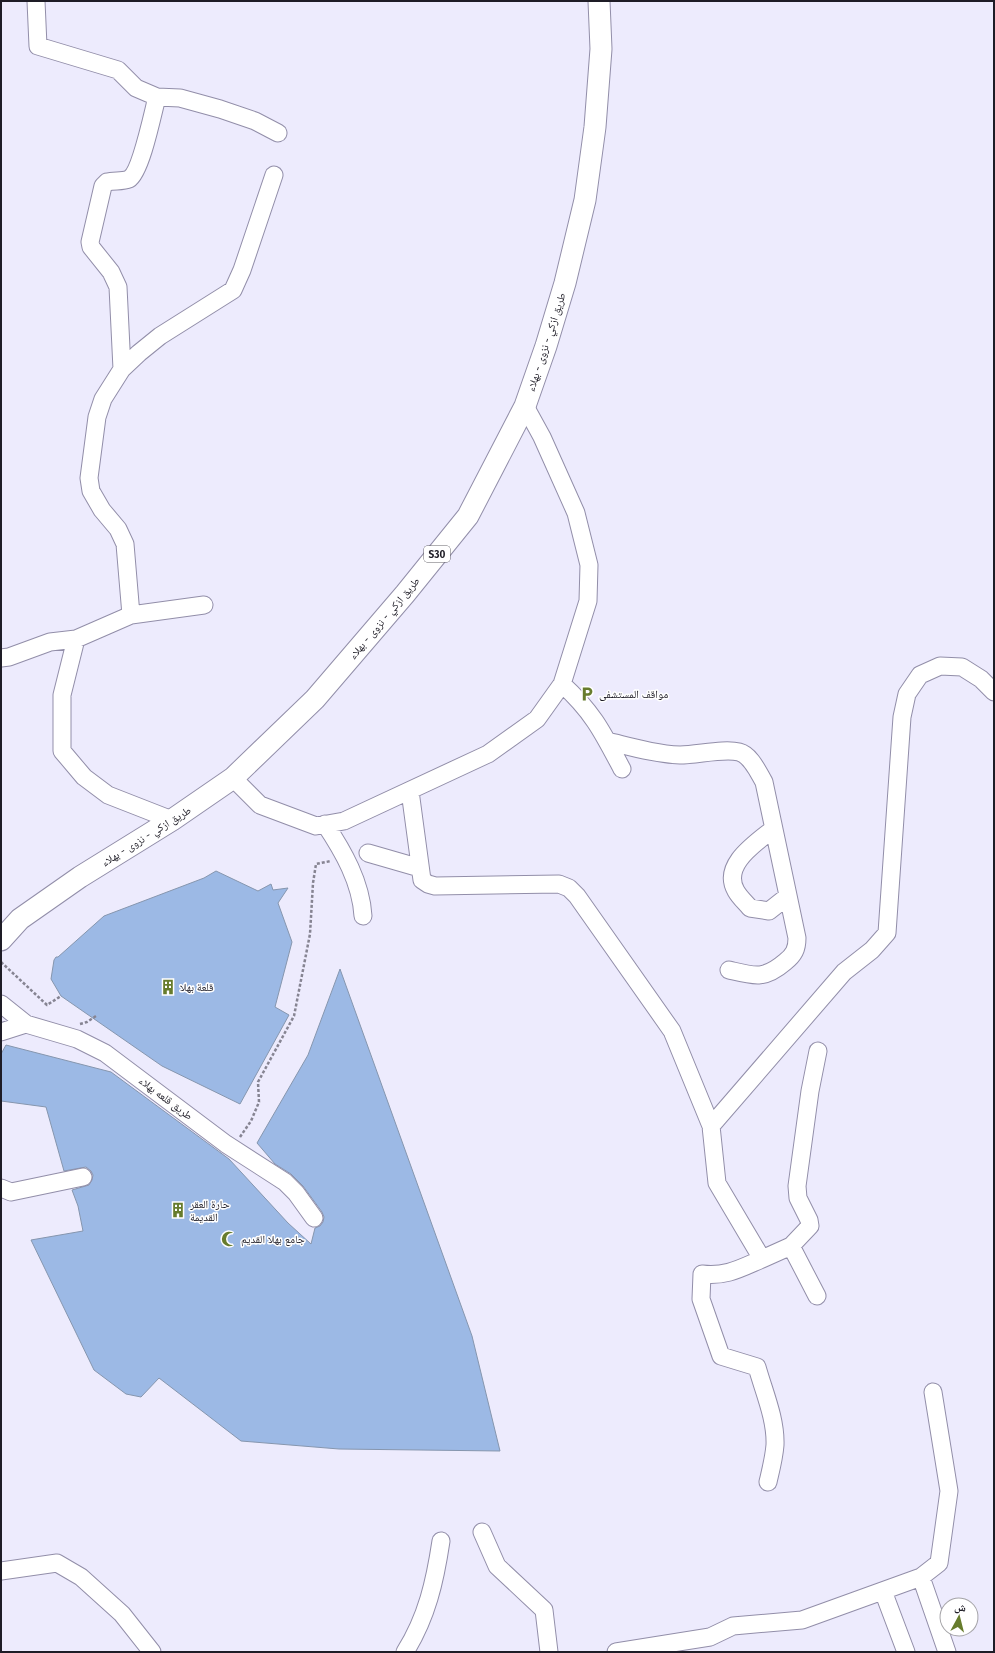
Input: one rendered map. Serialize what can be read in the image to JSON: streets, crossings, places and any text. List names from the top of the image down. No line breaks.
{"streets":{"main road":["طريق ازكي - نزوى - بهلاء","S30"],"street":["طريق قلعه بهلاء"]},"places":{"parking":["مواقف المستشفى"],"building":["قلعة بهلا","حارة العقر القديمة"],"mosque":["جامع بهلا القديم"]},"north":"top"}
